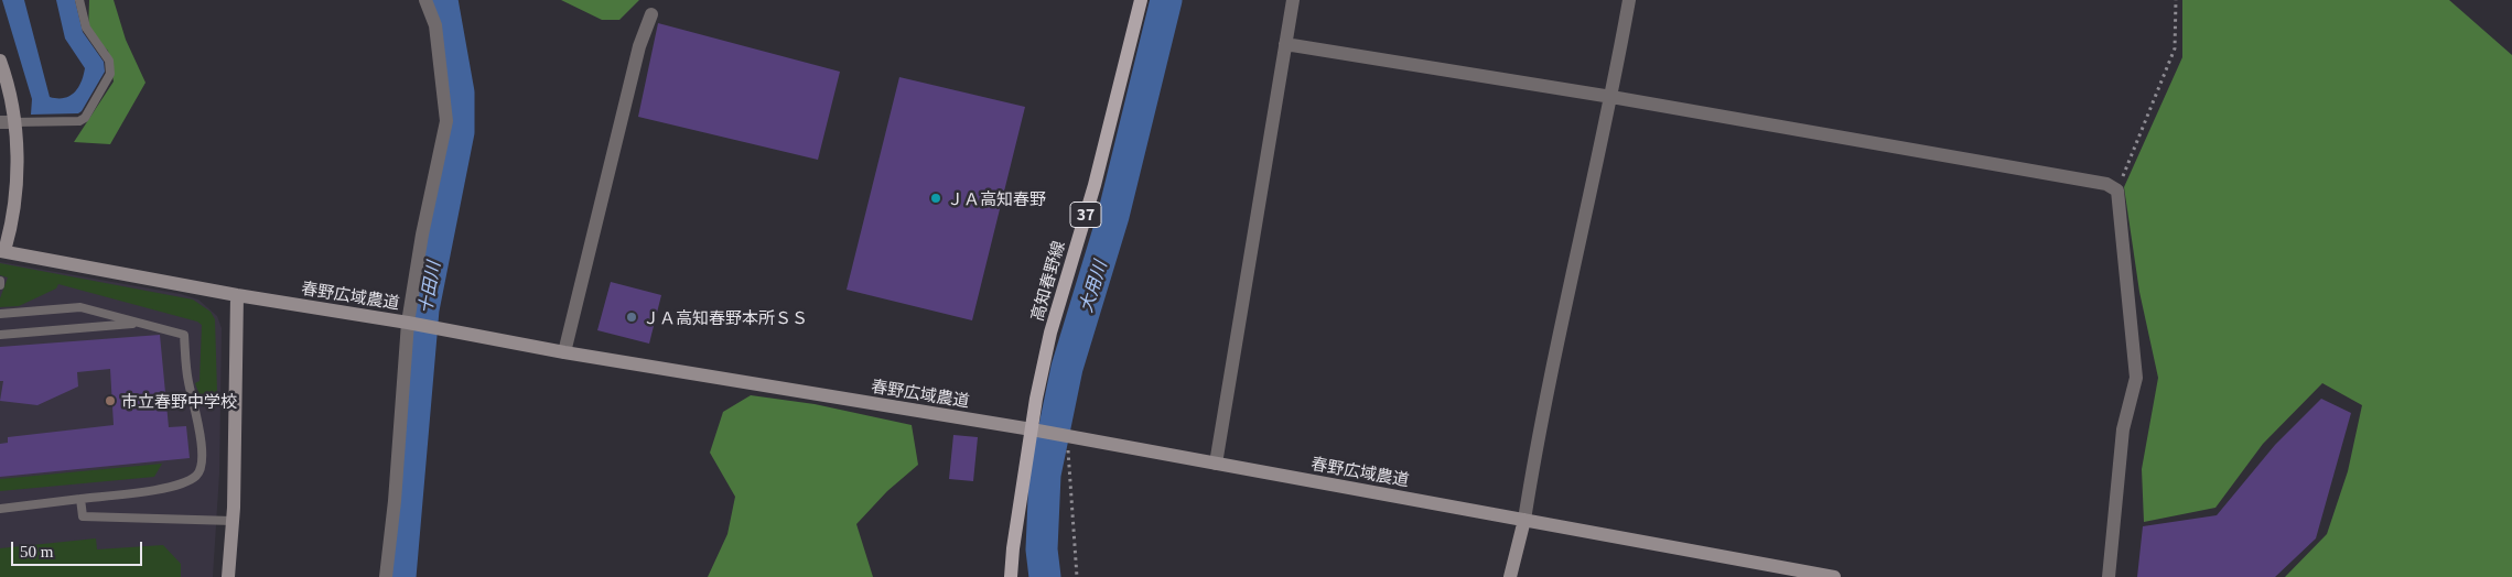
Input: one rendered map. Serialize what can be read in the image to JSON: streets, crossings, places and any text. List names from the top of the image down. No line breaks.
{"streets":{"main road":["37","高知春野線"],"street":["春野広域農道"]},"crossings":[["高知春野線","春野広域農道"]],"water":["大用川","十田川"],"places":["ＪＡ高知春野","ＪＡ高知春野本所ＳＳ","市立春野中学校"],"scale_bar":"50 m"}
